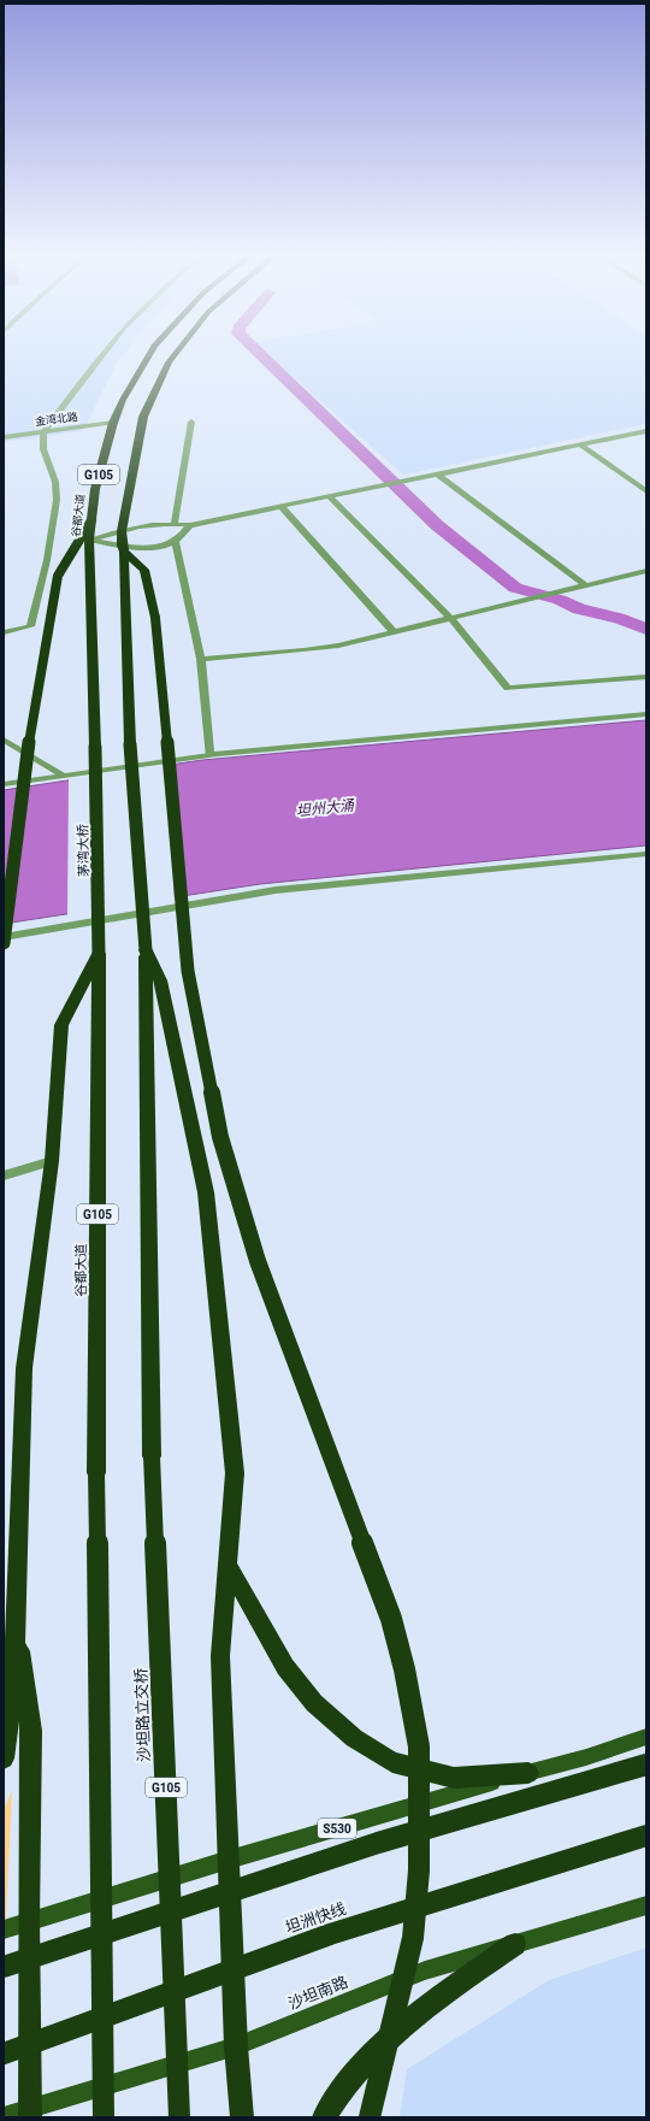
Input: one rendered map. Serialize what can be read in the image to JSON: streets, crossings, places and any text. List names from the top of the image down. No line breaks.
{"streets":{"highway":["G105","谷都大道","茅湾大桥","沙坦路立交桥","坦洲快线"],"main road":["S530","沙坦南路"],"lane":["金湾北路"]},"crossings":[["金湾北路","谷都大道"],["G105","沙坦路立交桥"],["谷都大道","茅湾大桥"]],"water":["坦州大涌"]}
